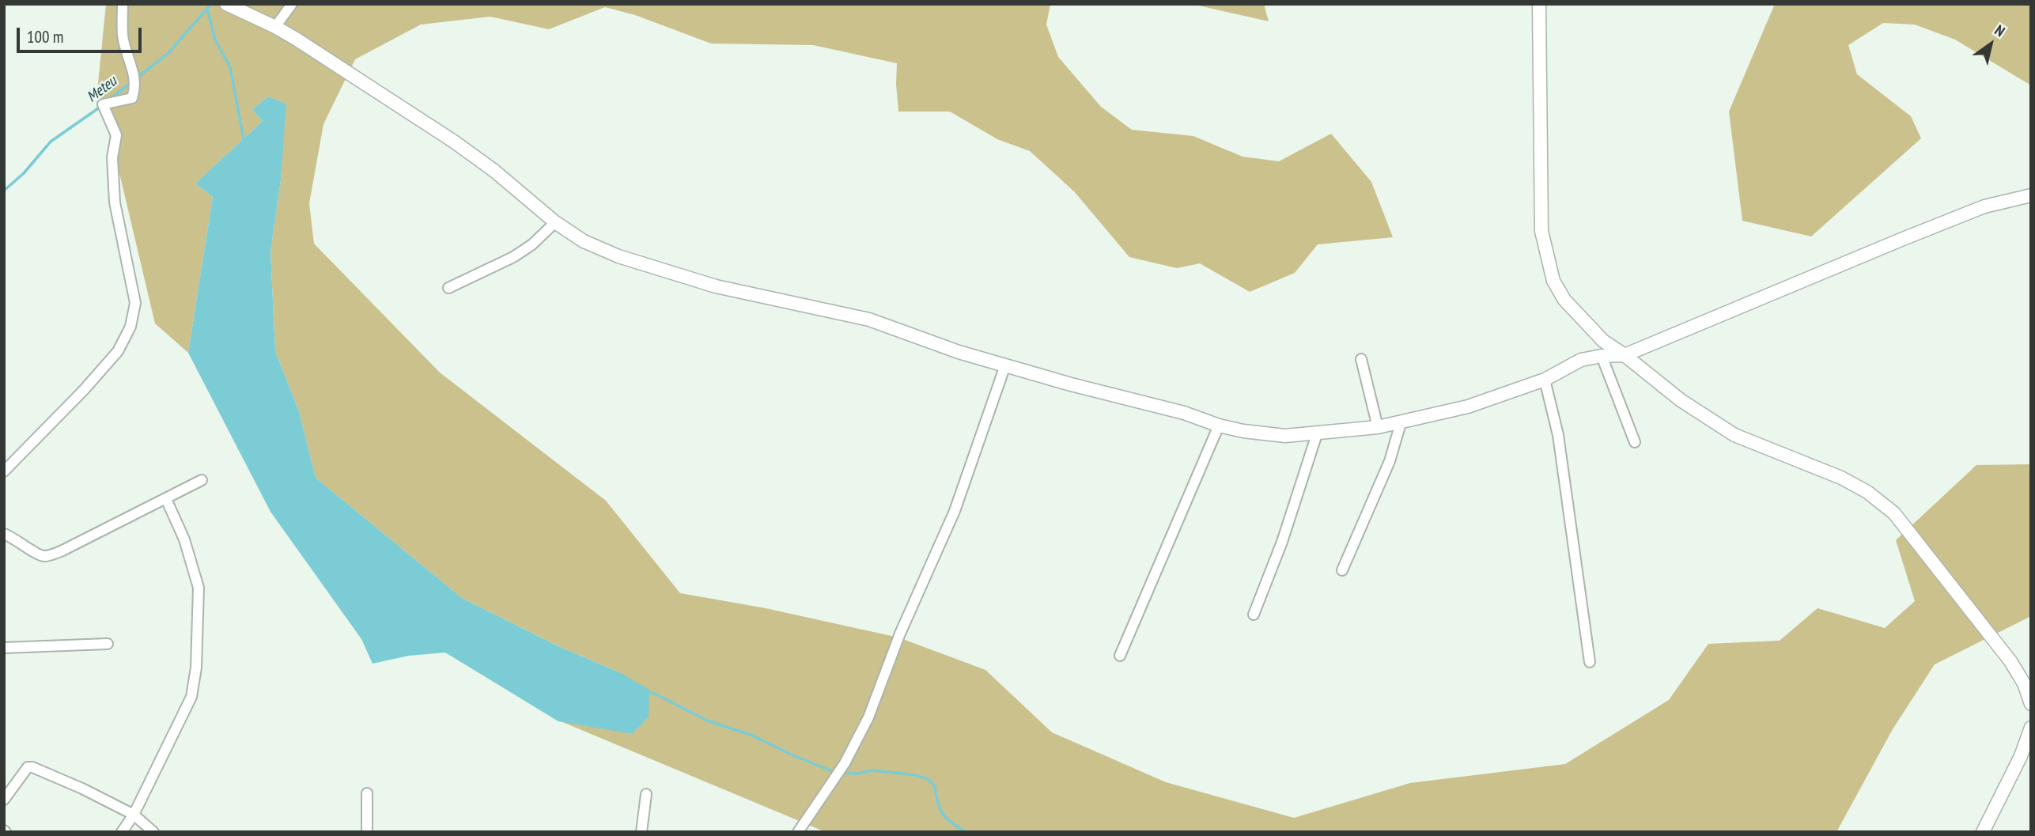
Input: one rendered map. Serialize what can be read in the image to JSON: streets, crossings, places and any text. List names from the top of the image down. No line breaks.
{"water":["Meteu"],"scale_bar":"100 m","north":"top right"}
